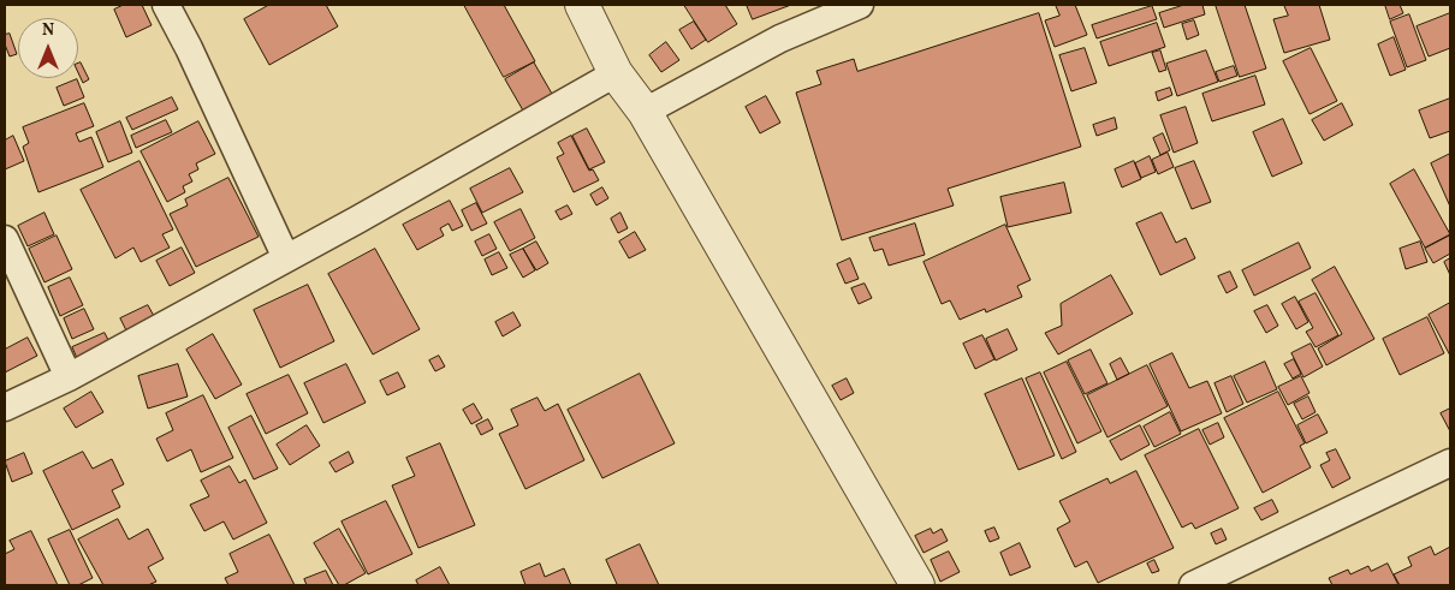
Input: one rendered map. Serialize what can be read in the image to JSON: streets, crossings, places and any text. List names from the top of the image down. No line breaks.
{"north":"top"}
